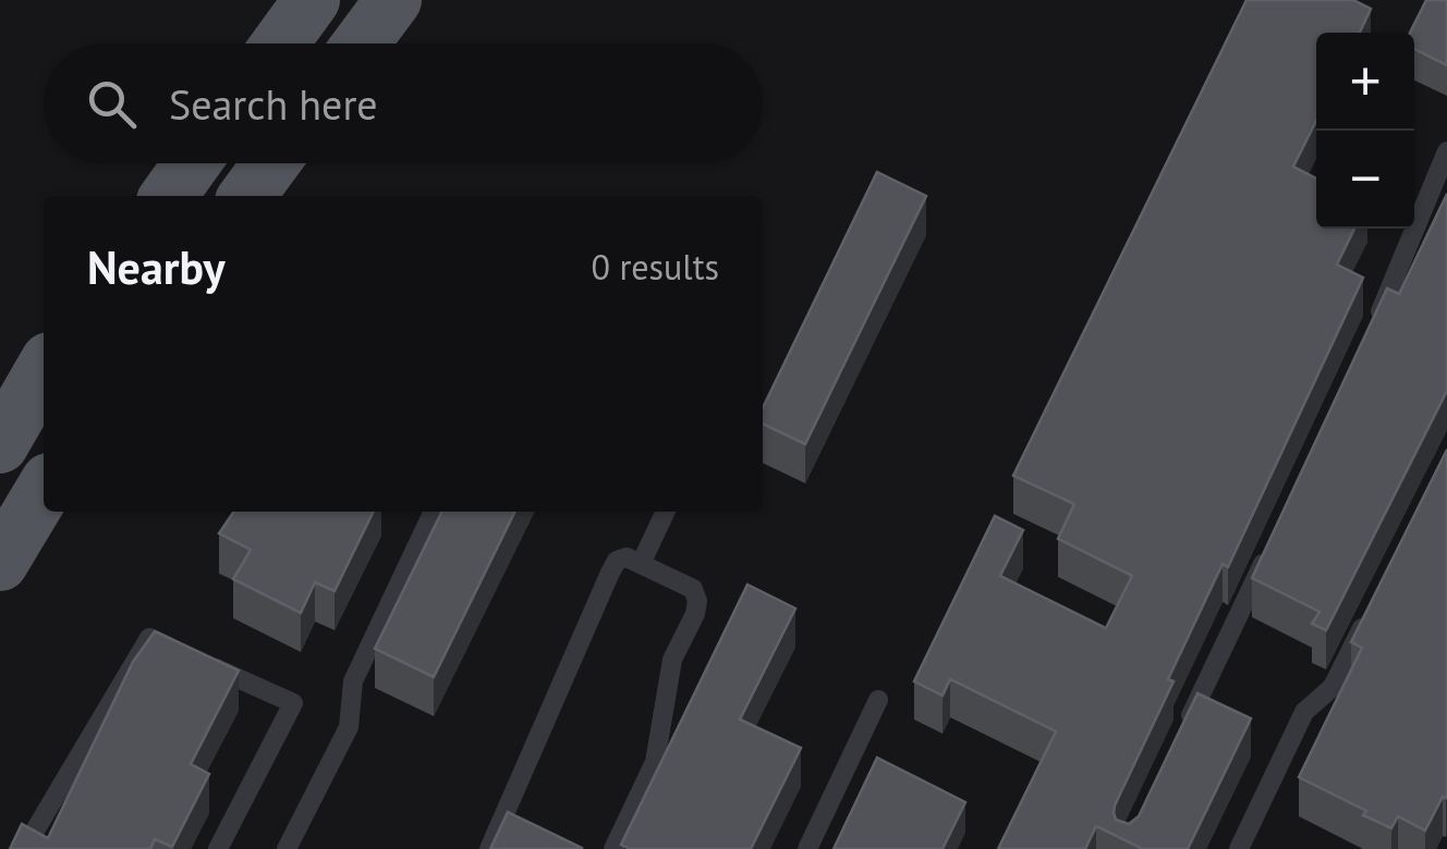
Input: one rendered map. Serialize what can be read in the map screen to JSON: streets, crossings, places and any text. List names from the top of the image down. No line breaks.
{"page":{"map_buttons":["+","−"],"search":"Search here","heading":["Nearby","0 results"]}}
